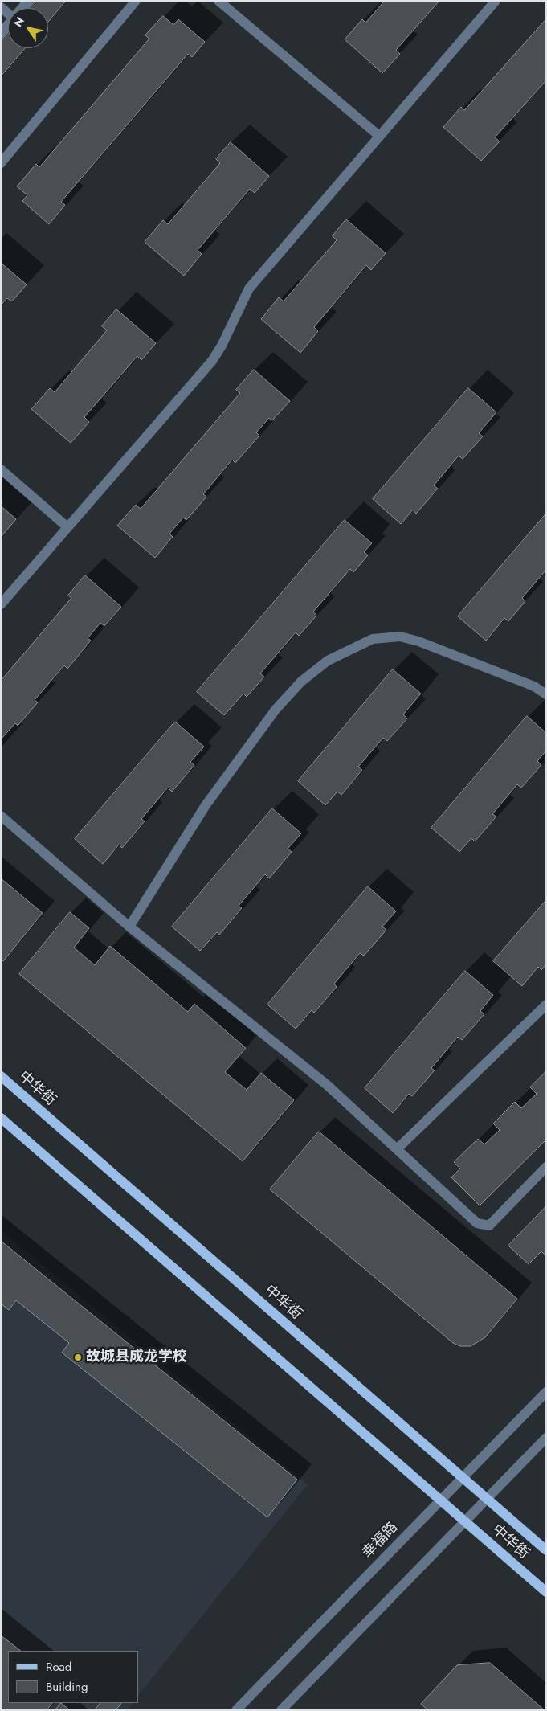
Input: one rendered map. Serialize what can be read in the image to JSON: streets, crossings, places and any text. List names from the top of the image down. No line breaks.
{"streets":{"main road":["中华街"],"street":["幸福路"]},"crossings":[["中华街","幸福路"]],"places":["故城县成龙学校"],"legend":["Road","Building"],"north":"top left"}
